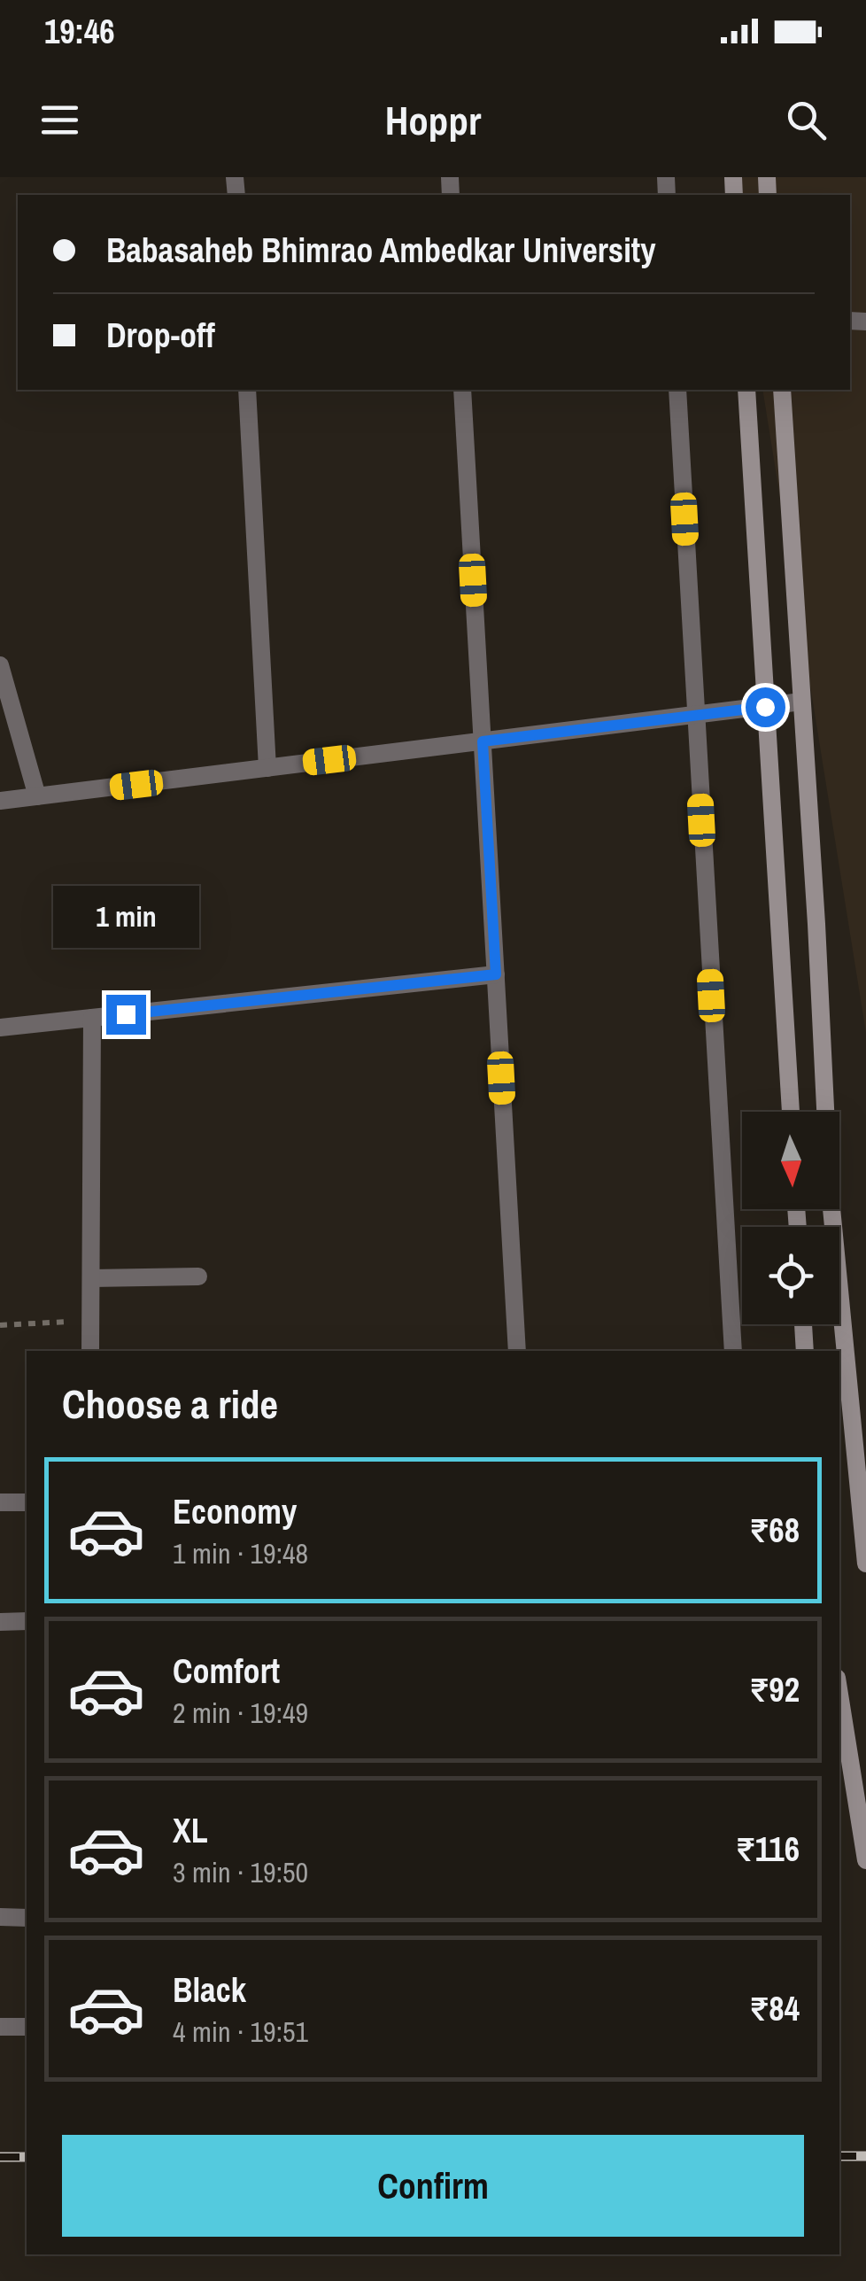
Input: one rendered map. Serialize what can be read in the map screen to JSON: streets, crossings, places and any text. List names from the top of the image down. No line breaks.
{"north":"bottom","page":{"status":"19:46","header":"Hoppr","banner":["Babasaheb Bhimrao Ambedkar University","Drop-off"],"bubble":"1 min","heading":"Choose a ride","list":[{"name":"Economy","note":"1 min · 19:48","value":"₹68"},{"name":"Comfort","note":"2 min · 19:49","value":"₹92"},{"name":"XL","note":"3 min · 19:50","value":"₹116"},{"name":"Black","note":"4 min · 19:51","value":"₹84"}],"buttons":"Confirm"}}
